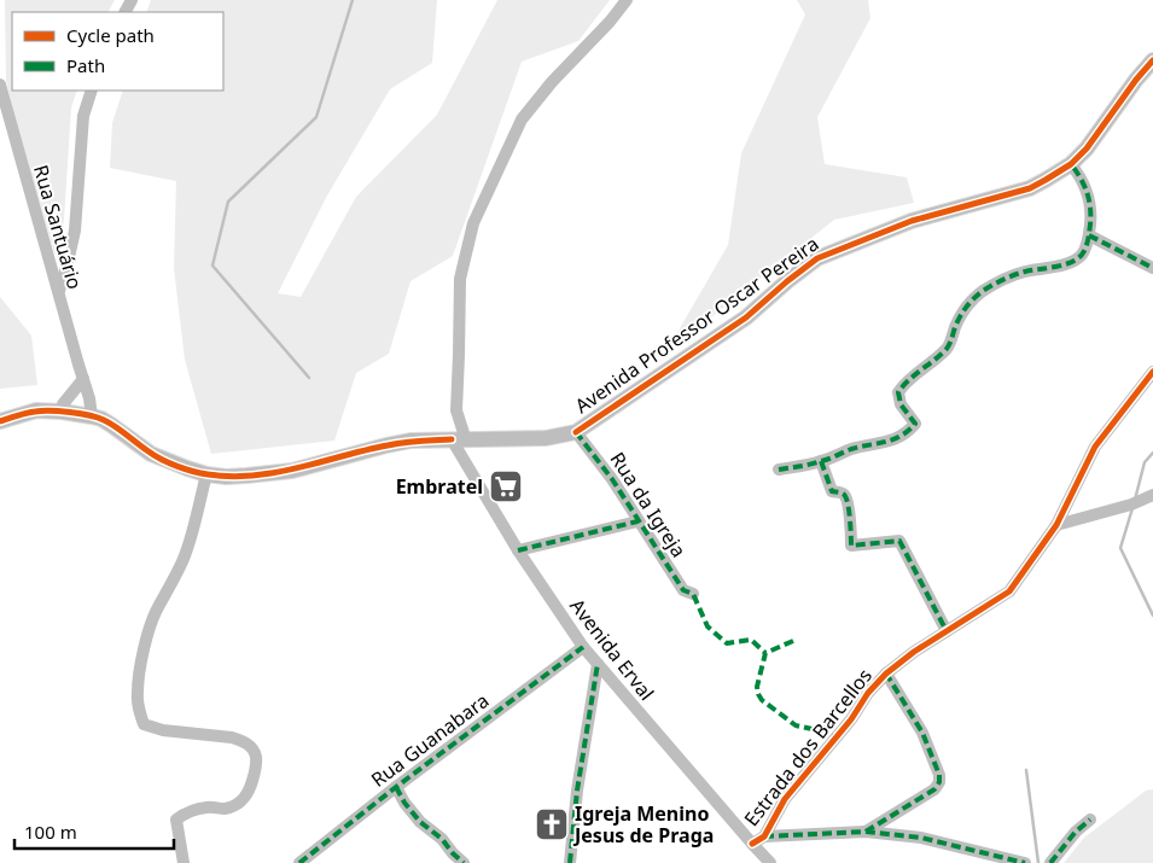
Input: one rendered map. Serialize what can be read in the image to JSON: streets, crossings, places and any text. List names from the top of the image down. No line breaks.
{"streets":{"main road":["Avenida Professor Oscar Pereira"],"street":["Rua Santuário","Rua da Igreja","Avenida Erval","Rua Guanabara","Estrada dos Barcellos"]},"crossings":[["Rua Santuário","Avenida Professor Oscar Pereira"],["Avenida Professor Oscar Pereira","Rua da Igreja"],["Avenida Professor Oscar Pereira","Avenida Erval"],["Avenida Erval","Rua Guanabara"],["Avenida Erval","Estrada dos Barcellos"]],"places":{"supermarket":["Embratel"],"church":["Igreja Menino Jesus de Praga"]},"legend":["Cycle path","Path"],"scale_bar":"100 m"}
